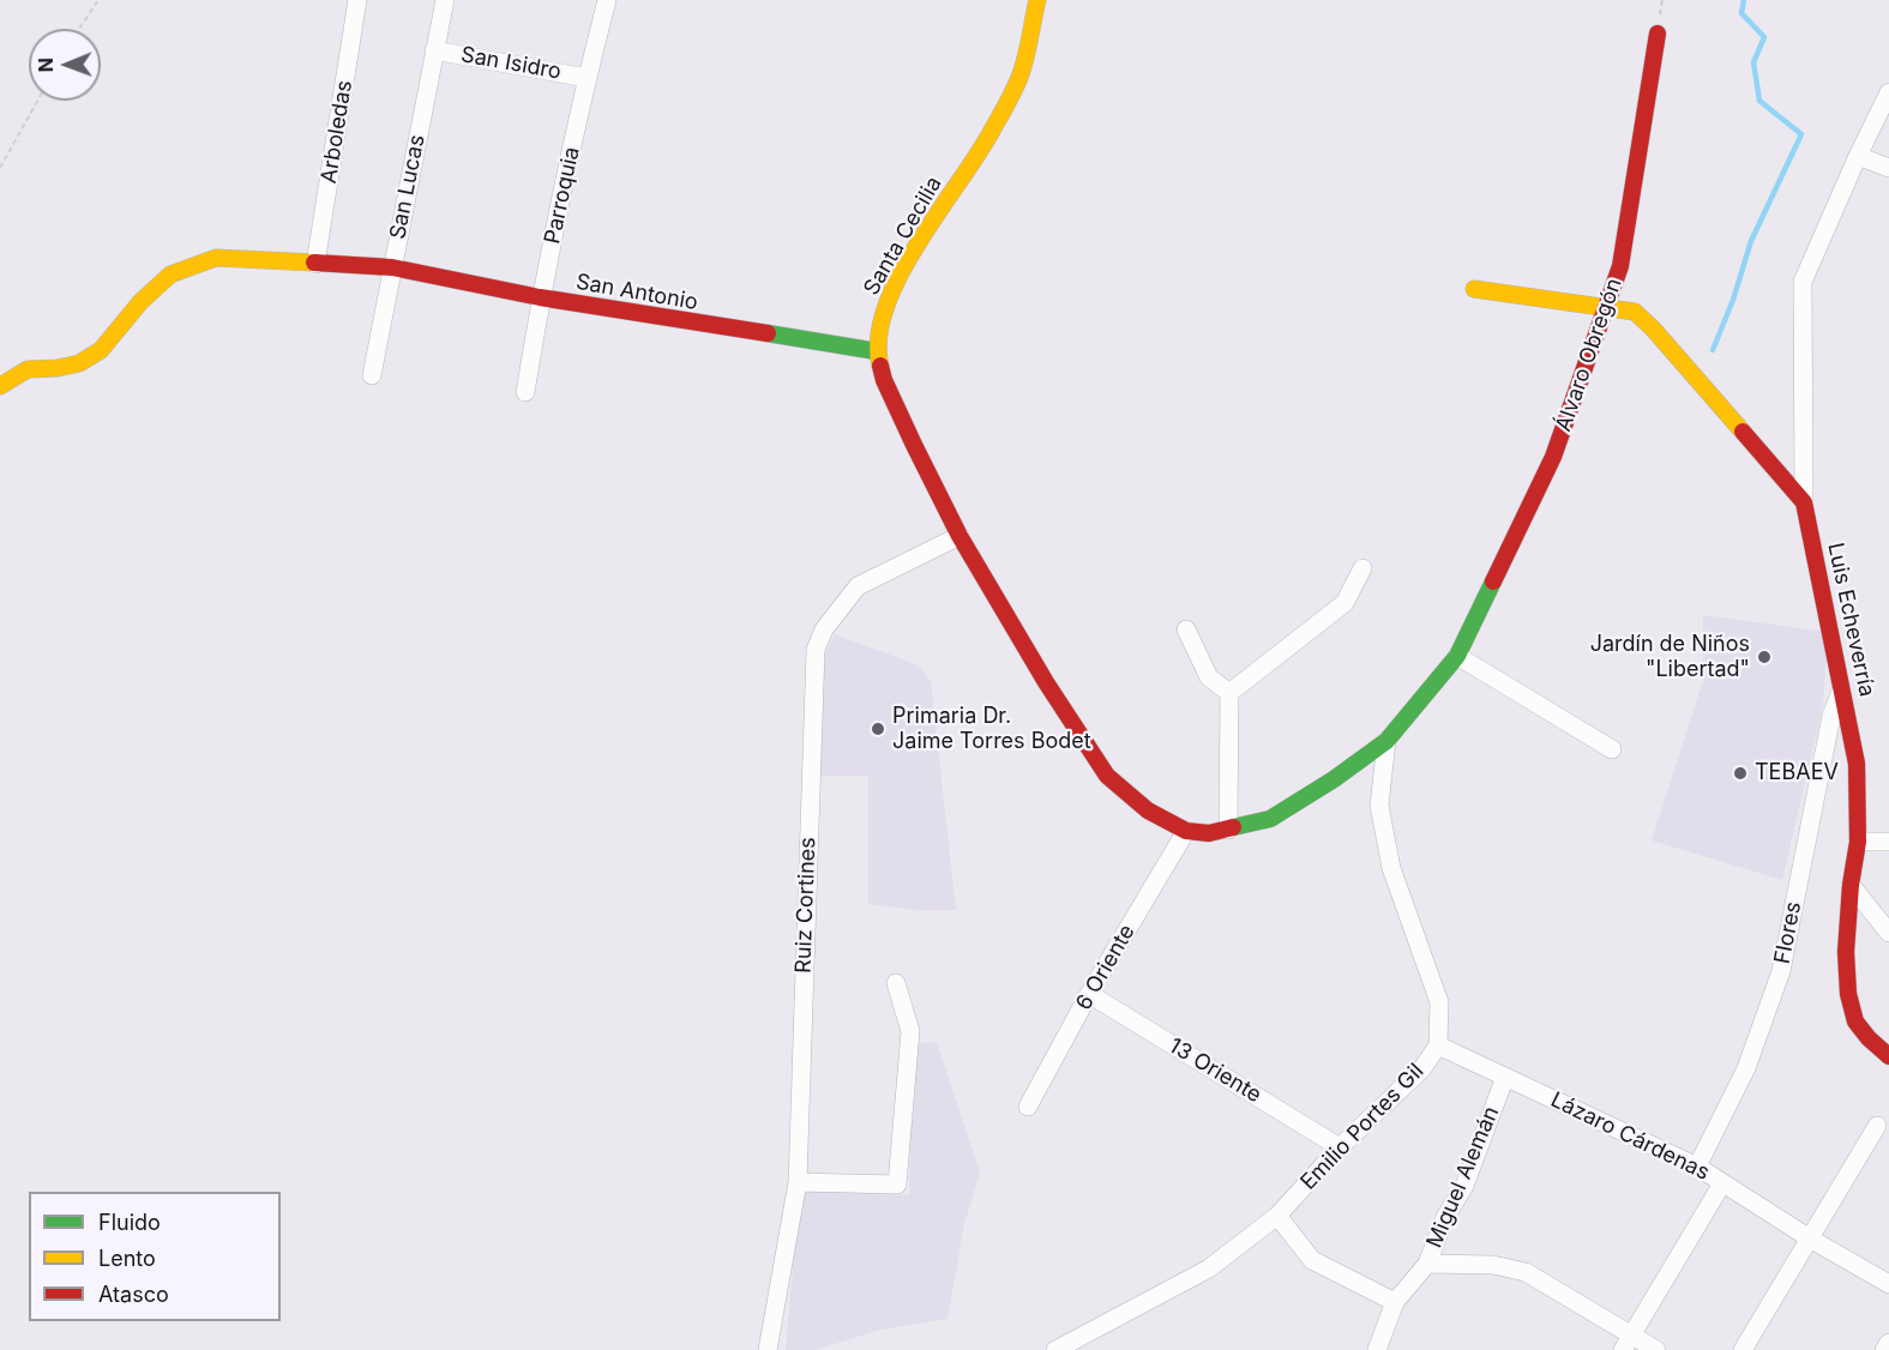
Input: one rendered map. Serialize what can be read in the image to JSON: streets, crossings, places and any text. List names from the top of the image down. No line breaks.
{"streets":{"street":["San Isidro","Arboledas","San Lucas","Parroquia","Santa Cecilia","San Antonio","Álvaro Obregón","Luis Echeverría","Ruiz Cortines","Flores","6 Oriente","13 Oriente","Emilio Portes Gil","Lázaro Cárdenas","Miguel Alemán"]},"crossings":[["San Isidro","San Lucas"],["San Isidro","Parroquia"],["Arboledas","San Antonio"],["San Lucas","San Antonio"],["Parroquia","San Antonio"],["Santa Cecilia","San Antonio"],["Santa Cecilia","Álvaro Obregón"],["Santa Cecilia","Ruiz Cortines"],["Álvaro Obregón","Luis Echeverría"],["Álvaro Obregón","Ruiz Cortines"],["Álvaro Obregón","6 Oriente"],["Álvaro Obregón","Emilio Portes Gil"],["Luis Echeverría","Flores"],["Flores","Lázaro Cárdenas"],["6 Oriente","13 Oriente"],["13 Oriente","Emilio Portes Gil"],["Emilio Portes Gil","Lázaro Cárdenas"],["Lázaro Cárdenas","Miguel Alemán"]],"places":["Jardín de Niños \"Libertad\"","Primaria Dr. Jaime Torres Bodet","TEBAEV"],"legend":["Fluido","Lento","Atasco"],"north":"left"}
